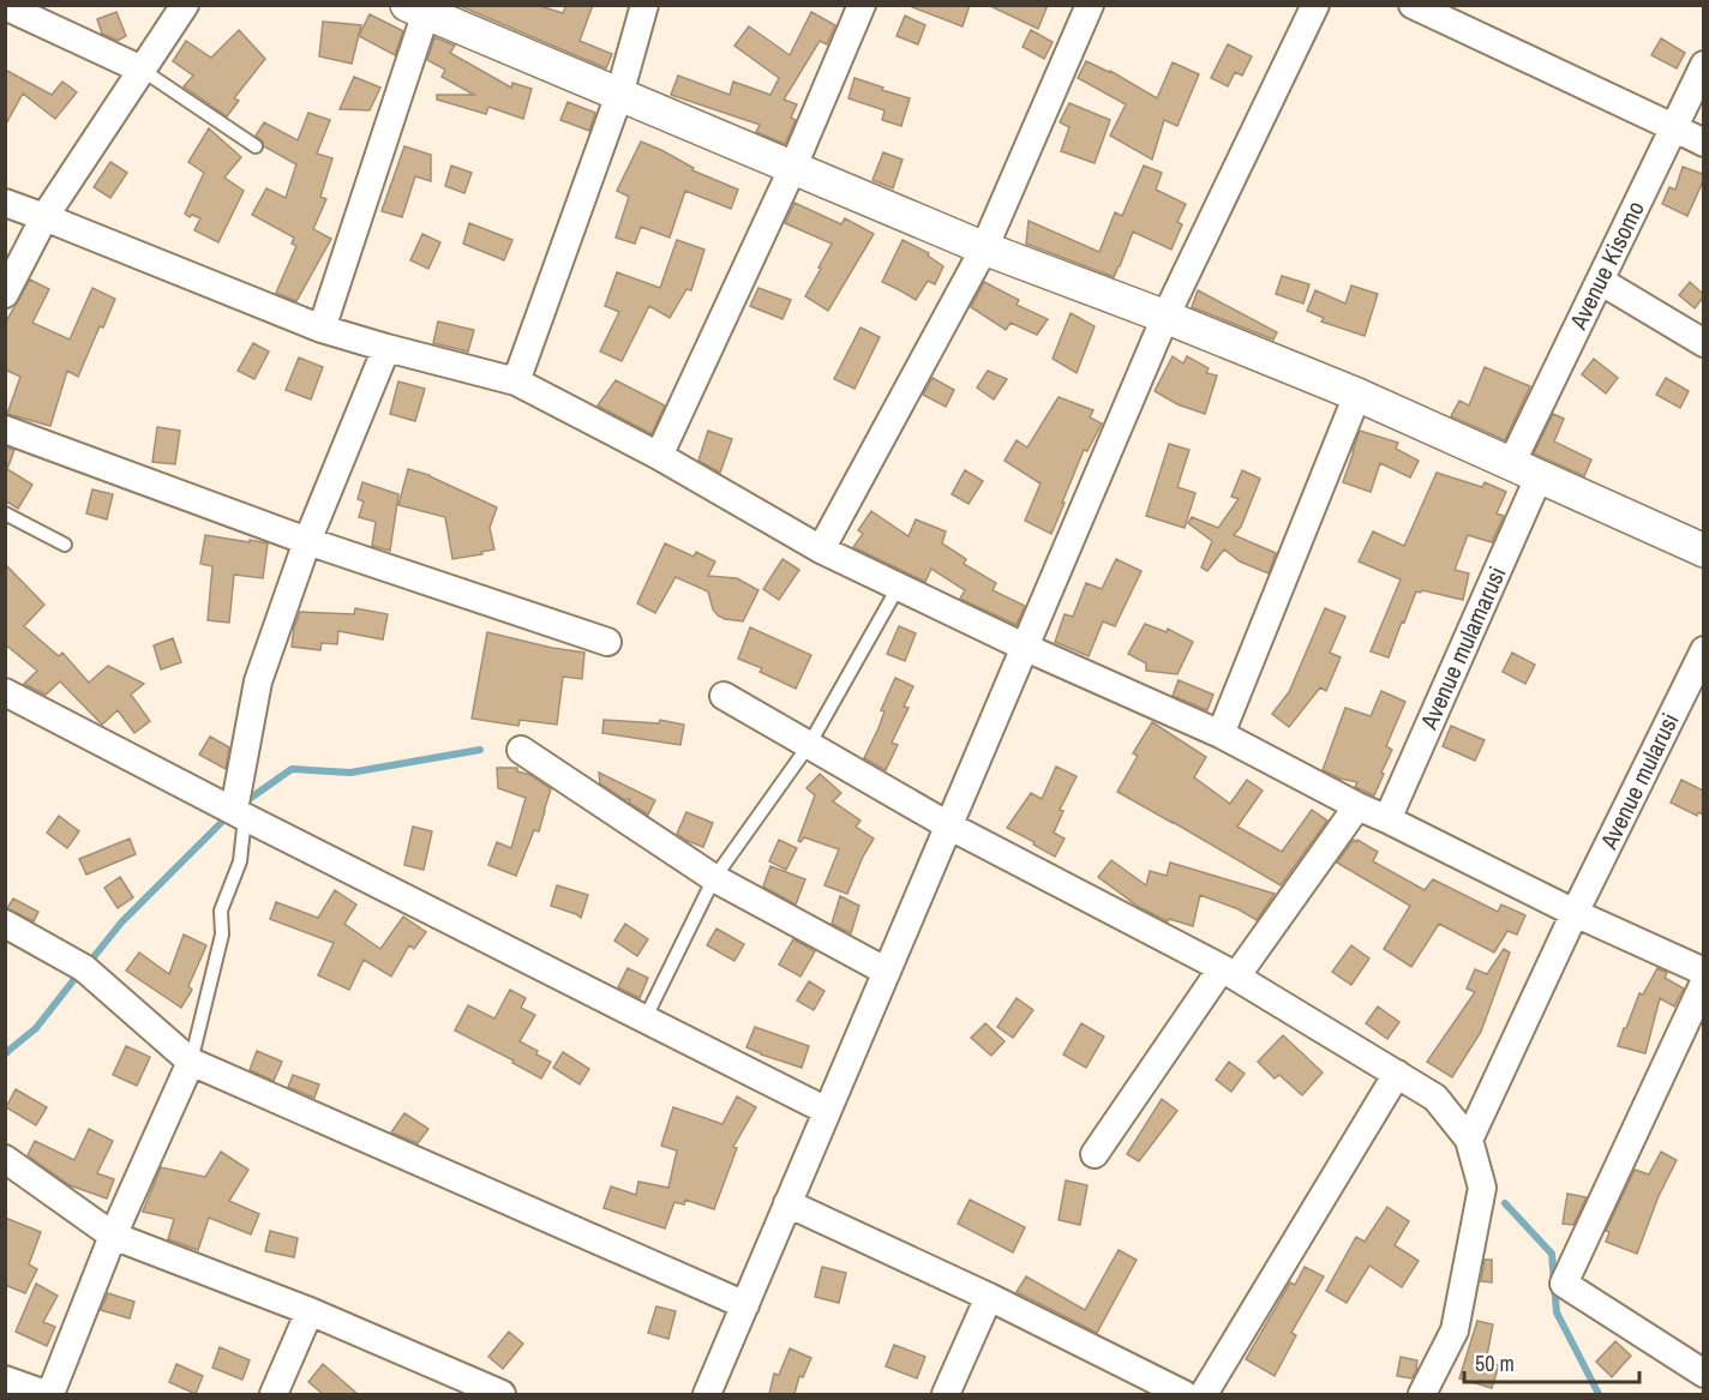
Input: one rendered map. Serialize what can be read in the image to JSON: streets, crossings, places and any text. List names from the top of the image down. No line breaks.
{"streets":{"street":["Avenue Kisomo","Avenue mulamarusi","Avenue mularusi"]},"crossings":[["Avenue Kisomo","Avenue mulamarusi"]],"scale_bar":"50 m"}
